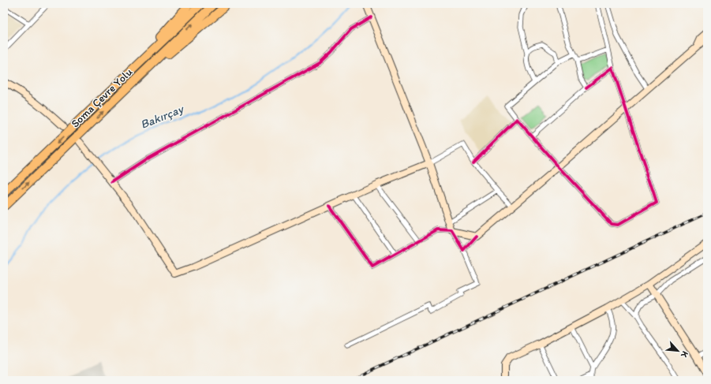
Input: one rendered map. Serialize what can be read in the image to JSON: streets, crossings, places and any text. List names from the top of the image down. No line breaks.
{"streets":{"highway":["Soma Çevre Yolu"]},"water":["Bakırçay"],"north":"bottom right"}
